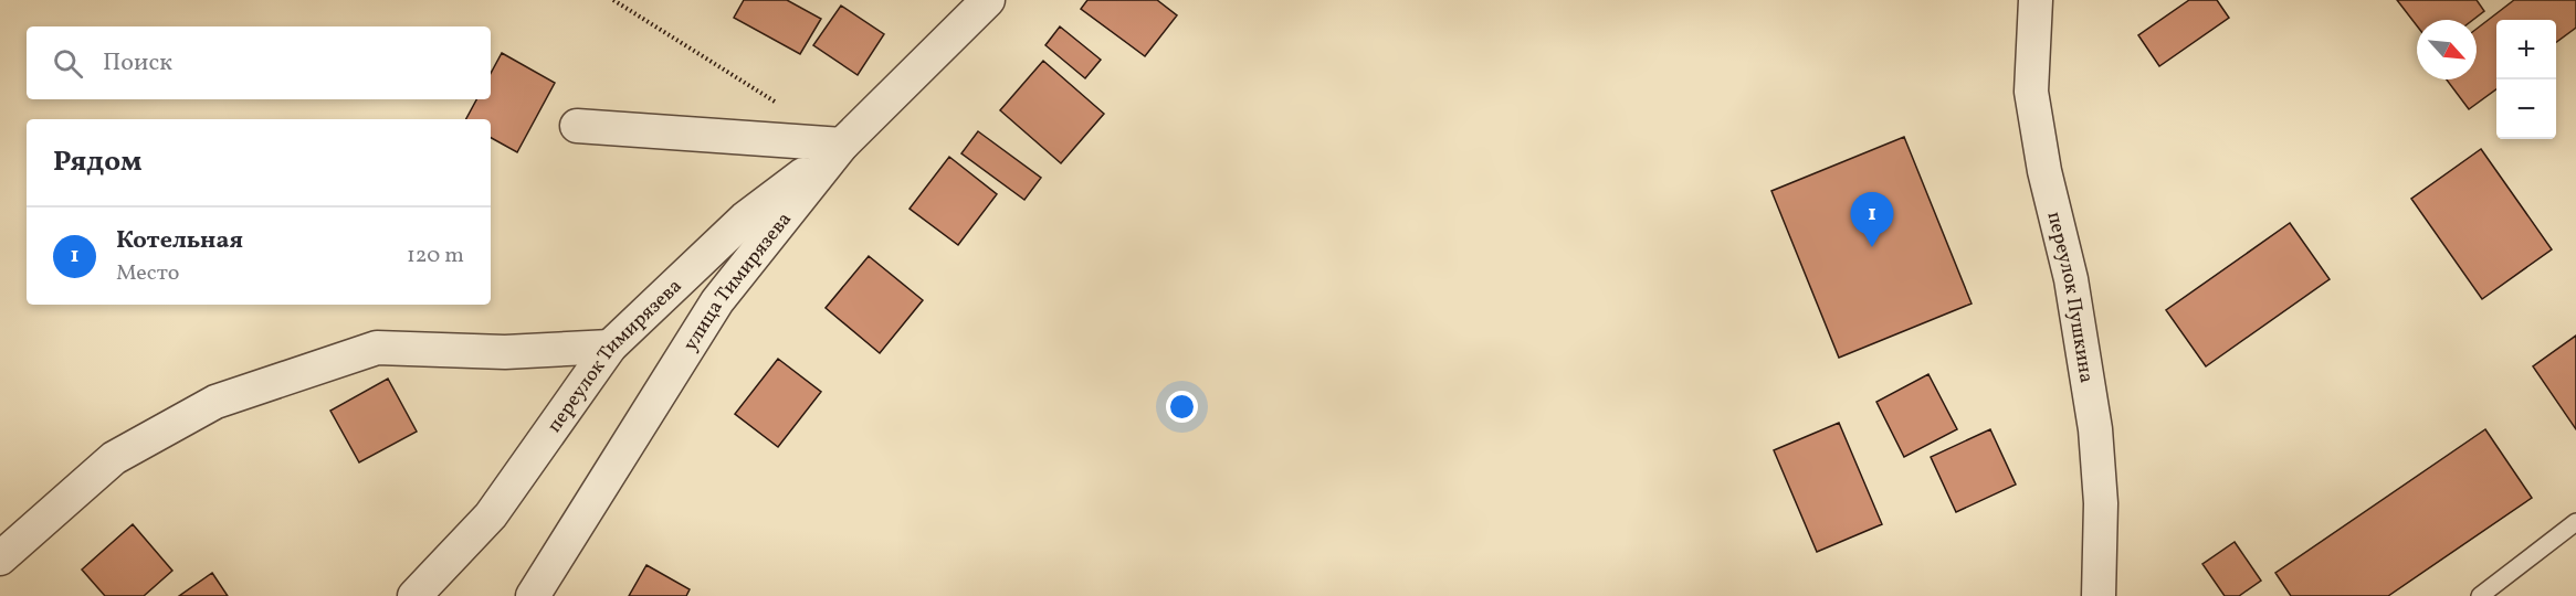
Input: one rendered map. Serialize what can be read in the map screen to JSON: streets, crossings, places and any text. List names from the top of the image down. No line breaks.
{"streets":{"street":["улица Тимирязева","переулок Пушкина","переулок Тимирязева"]},"crossings":[["улица Тимирязева","переулок Тимирязева"]],"north":"bottom right","page":{"map_buttons":["+","−"],"search":"Поиск","heading":"Рядом","pins":"1","list":[{"mark":"1","name":"Котельная","note":"Место","value":"120 m"}]}}
